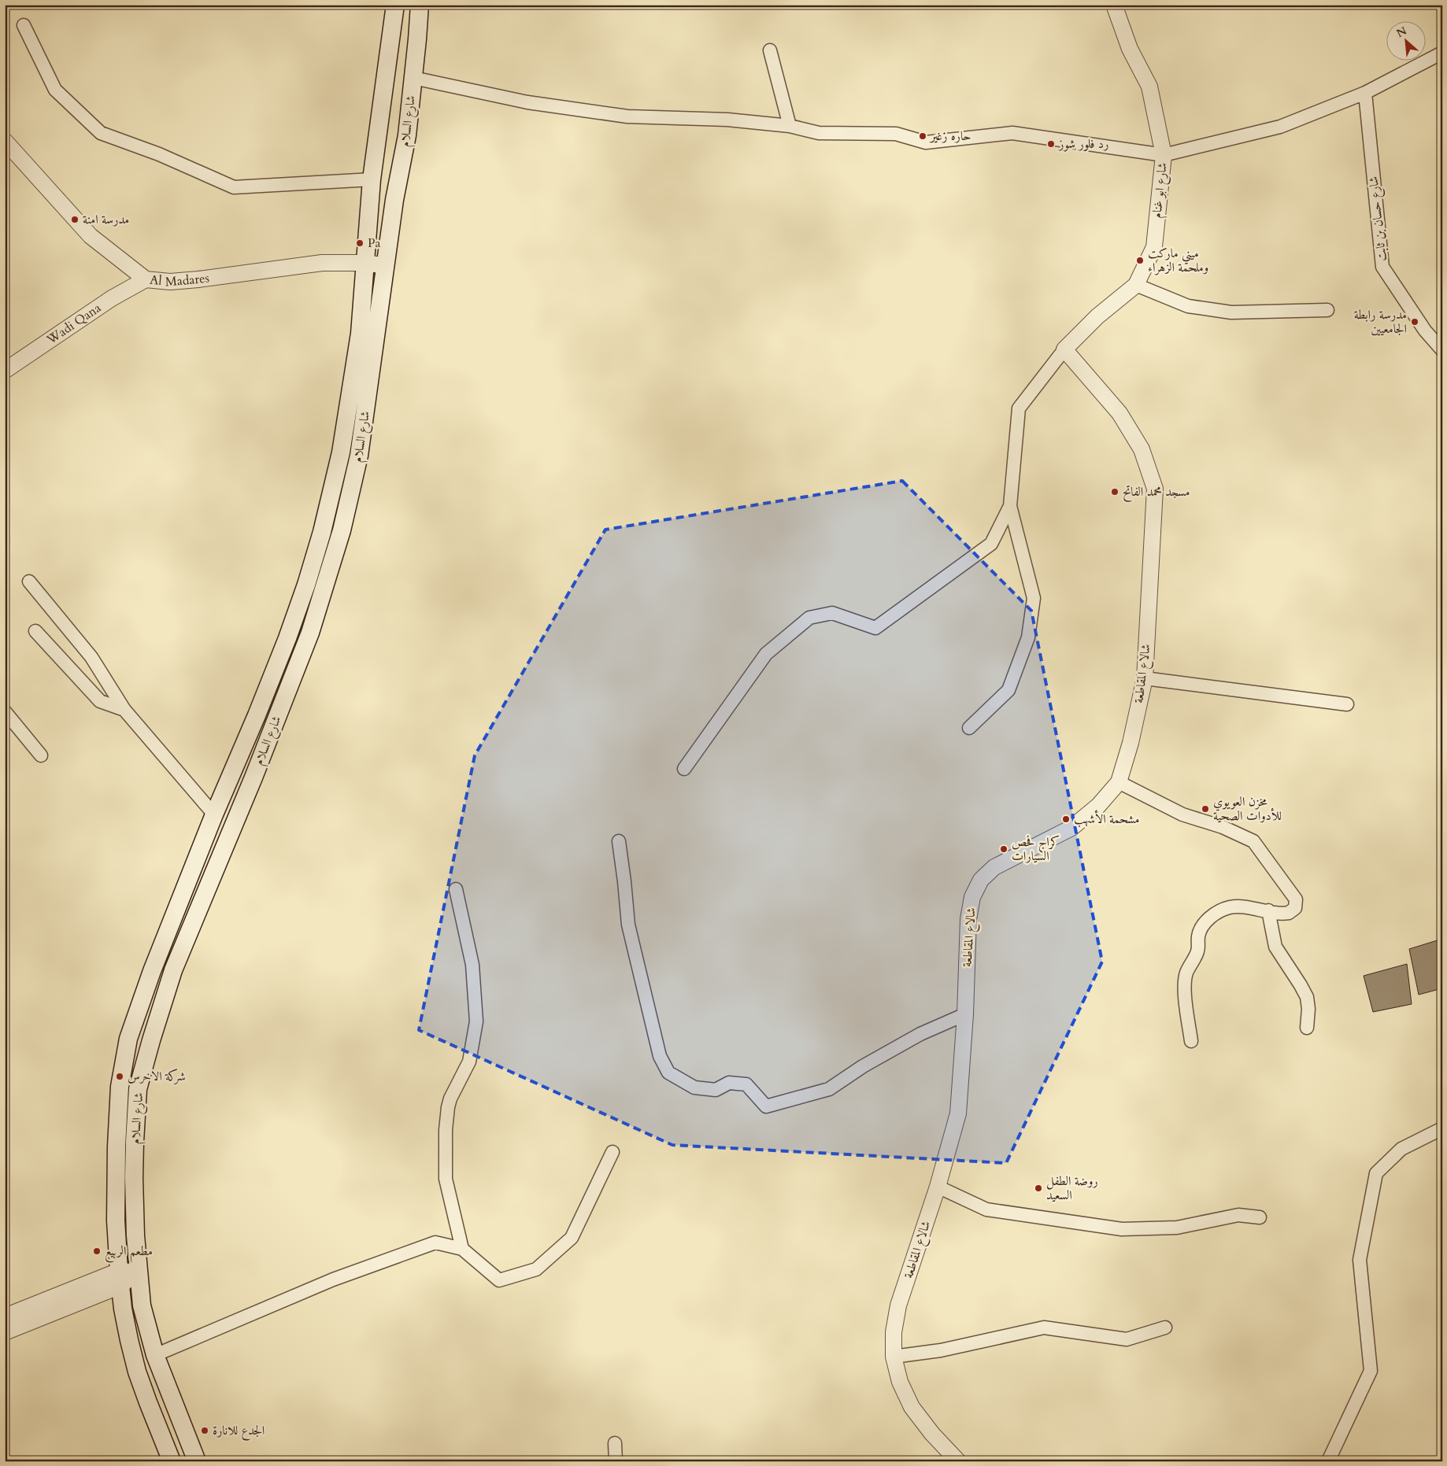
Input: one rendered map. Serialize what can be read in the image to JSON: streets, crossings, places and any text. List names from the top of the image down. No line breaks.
{"streets":{"main road":["شارع السلام"],"street":["شارع ابو غنام","شارع حسان بن ثابت","Al Madares","Wadi Qana","شالاع المقاطعة"]},"crossings":[["شارع السلام","Al Madares"],["شارع ابو غنام","شالاع المقاطعة"],["Al Madares","Wadi Qana"]],"places":["حاره زغير","رد فلور شوز","مدرسة امنة","Pa","ميني ماركت وملحمة الزهراء","مدرسة رابطة الجامعيين","مسجد محمد الفاتح","مخزن العويوي للأدوات الصحية","مشحمة الأشهب","كراج فحص السيارات","شركة الاخرس","روضة الطفل السعيد","مطعم الربيع","الجدع للانارة"],"north":"top left"}
